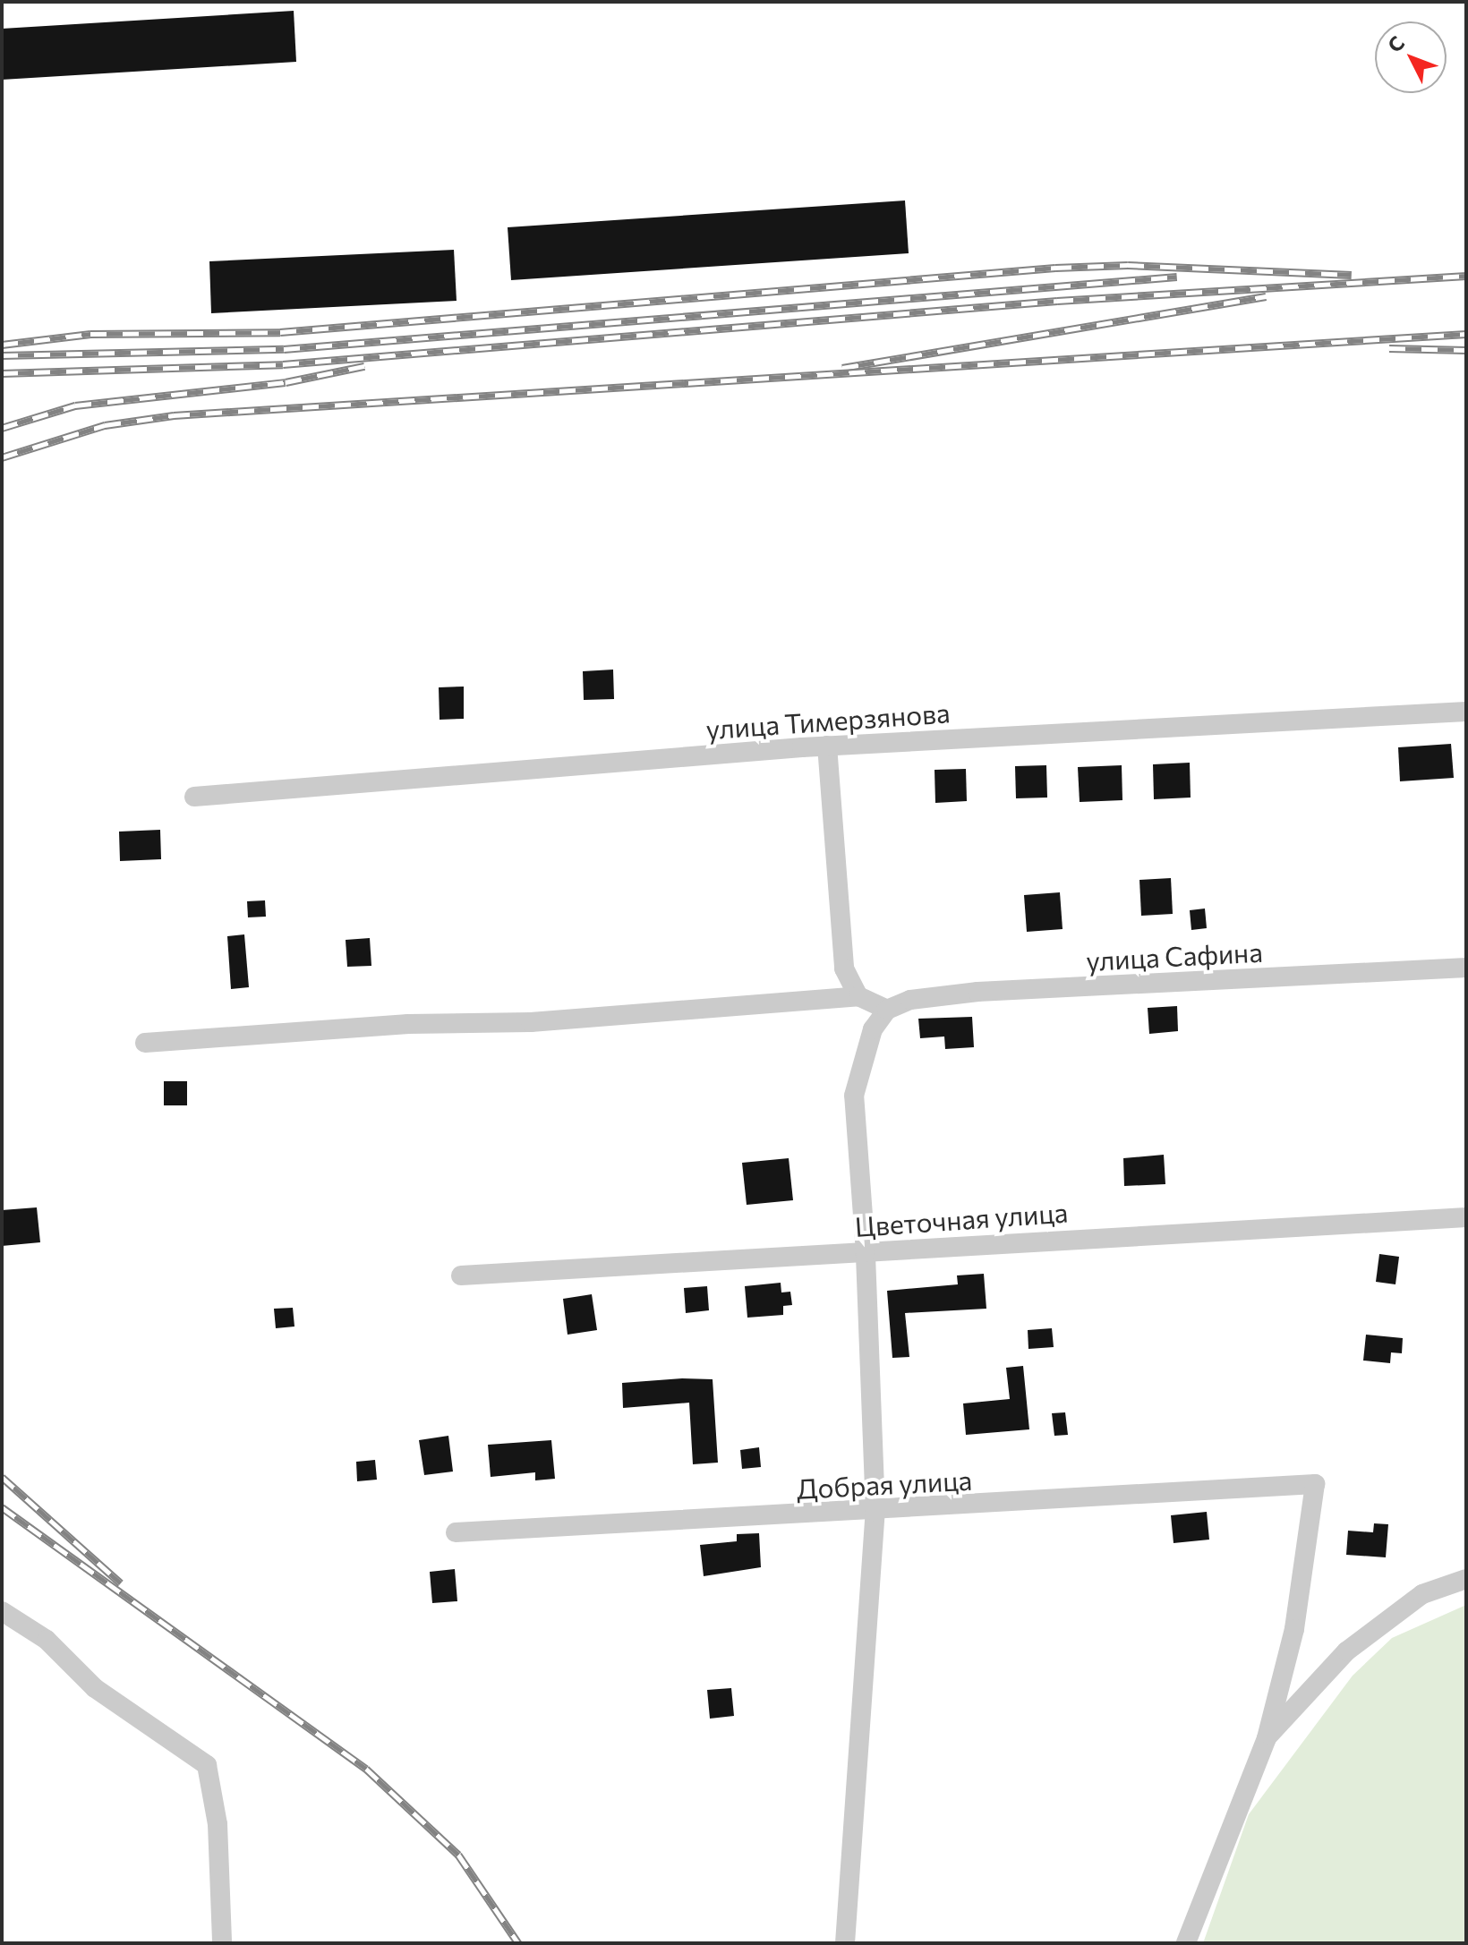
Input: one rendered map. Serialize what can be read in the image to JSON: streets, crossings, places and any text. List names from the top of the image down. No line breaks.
{"streets":{"street":["улица Тимерзянова","улица Сафина","Цветочная улица","Добрая улица"]},"north":"top left"}
